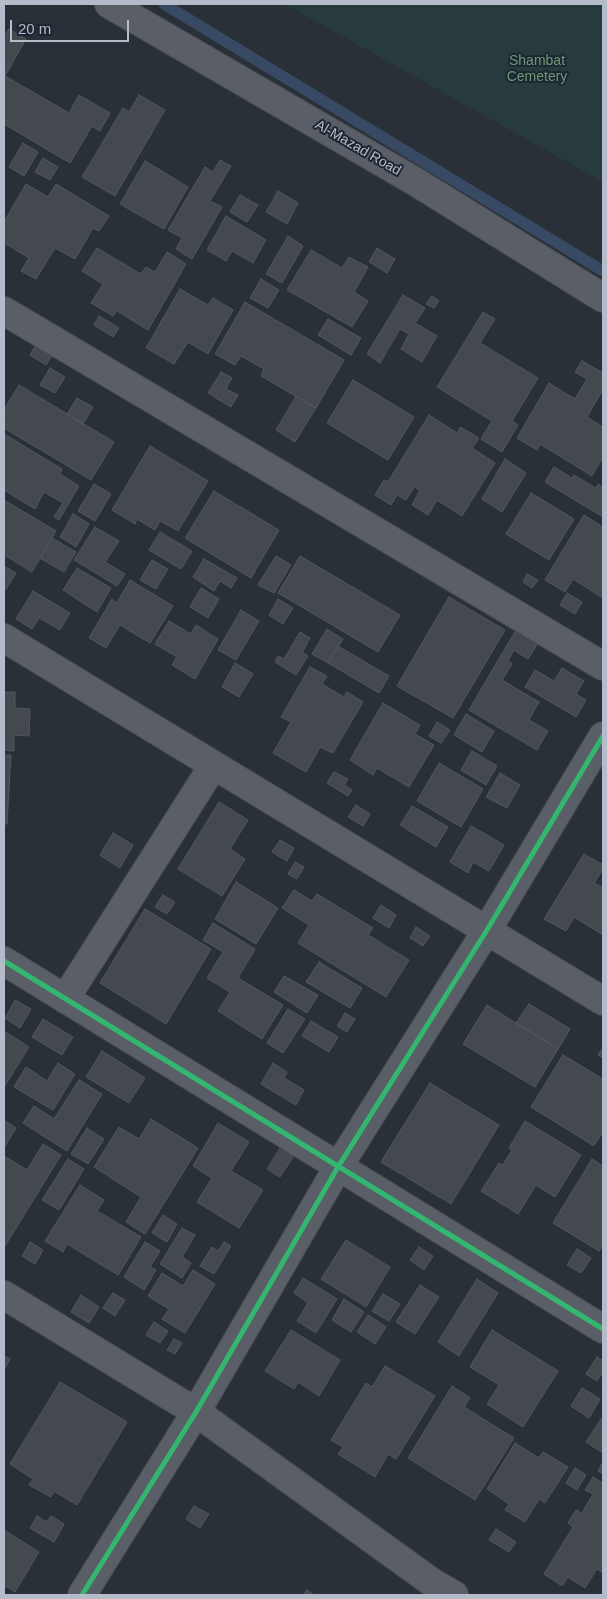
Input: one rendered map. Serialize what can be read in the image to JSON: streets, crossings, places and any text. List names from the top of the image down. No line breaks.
{"streets":{"street":["Al-Mazad Road"]},"parks":["Shambat Cemetery"],"scale_bar":"20 m"}
